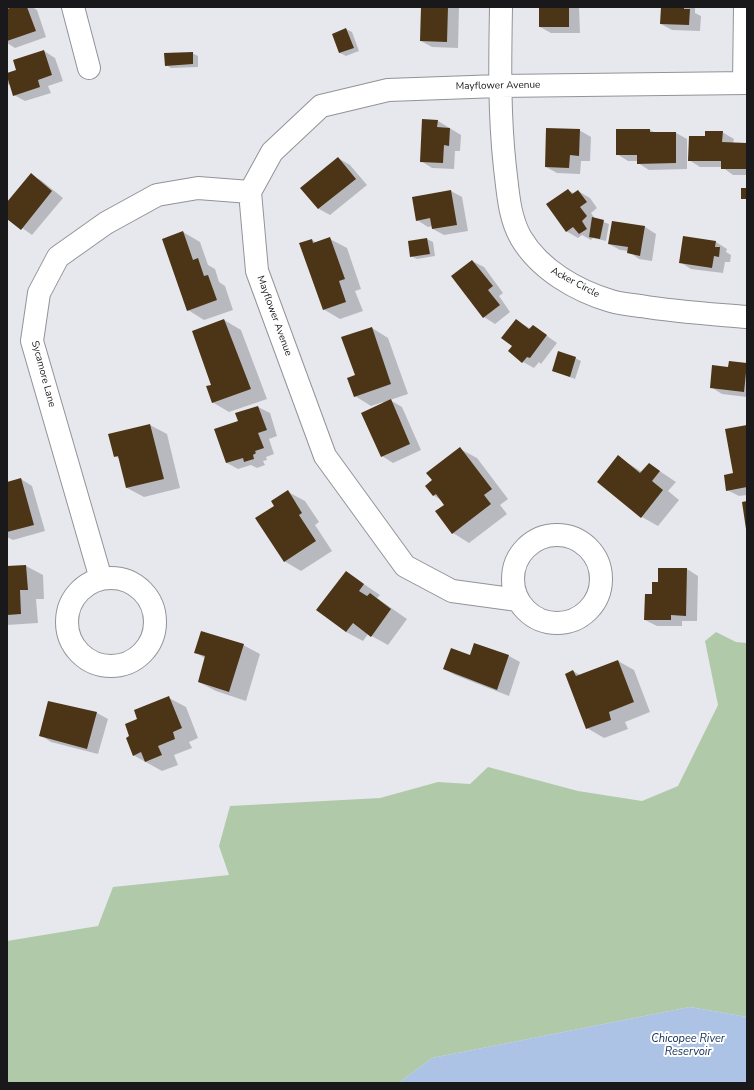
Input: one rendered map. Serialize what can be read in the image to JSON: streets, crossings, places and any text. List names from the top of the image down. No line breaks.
{"streets":{"street":["Mayflower Avenue","Acker Circle","Sycamore Lane"]},"crossings":[["Mayflower Avenue","Acker Circle"],["Mayflower Avenue","Sycamore Lane"]],"water":["Chicopee River Reservoir"]}
